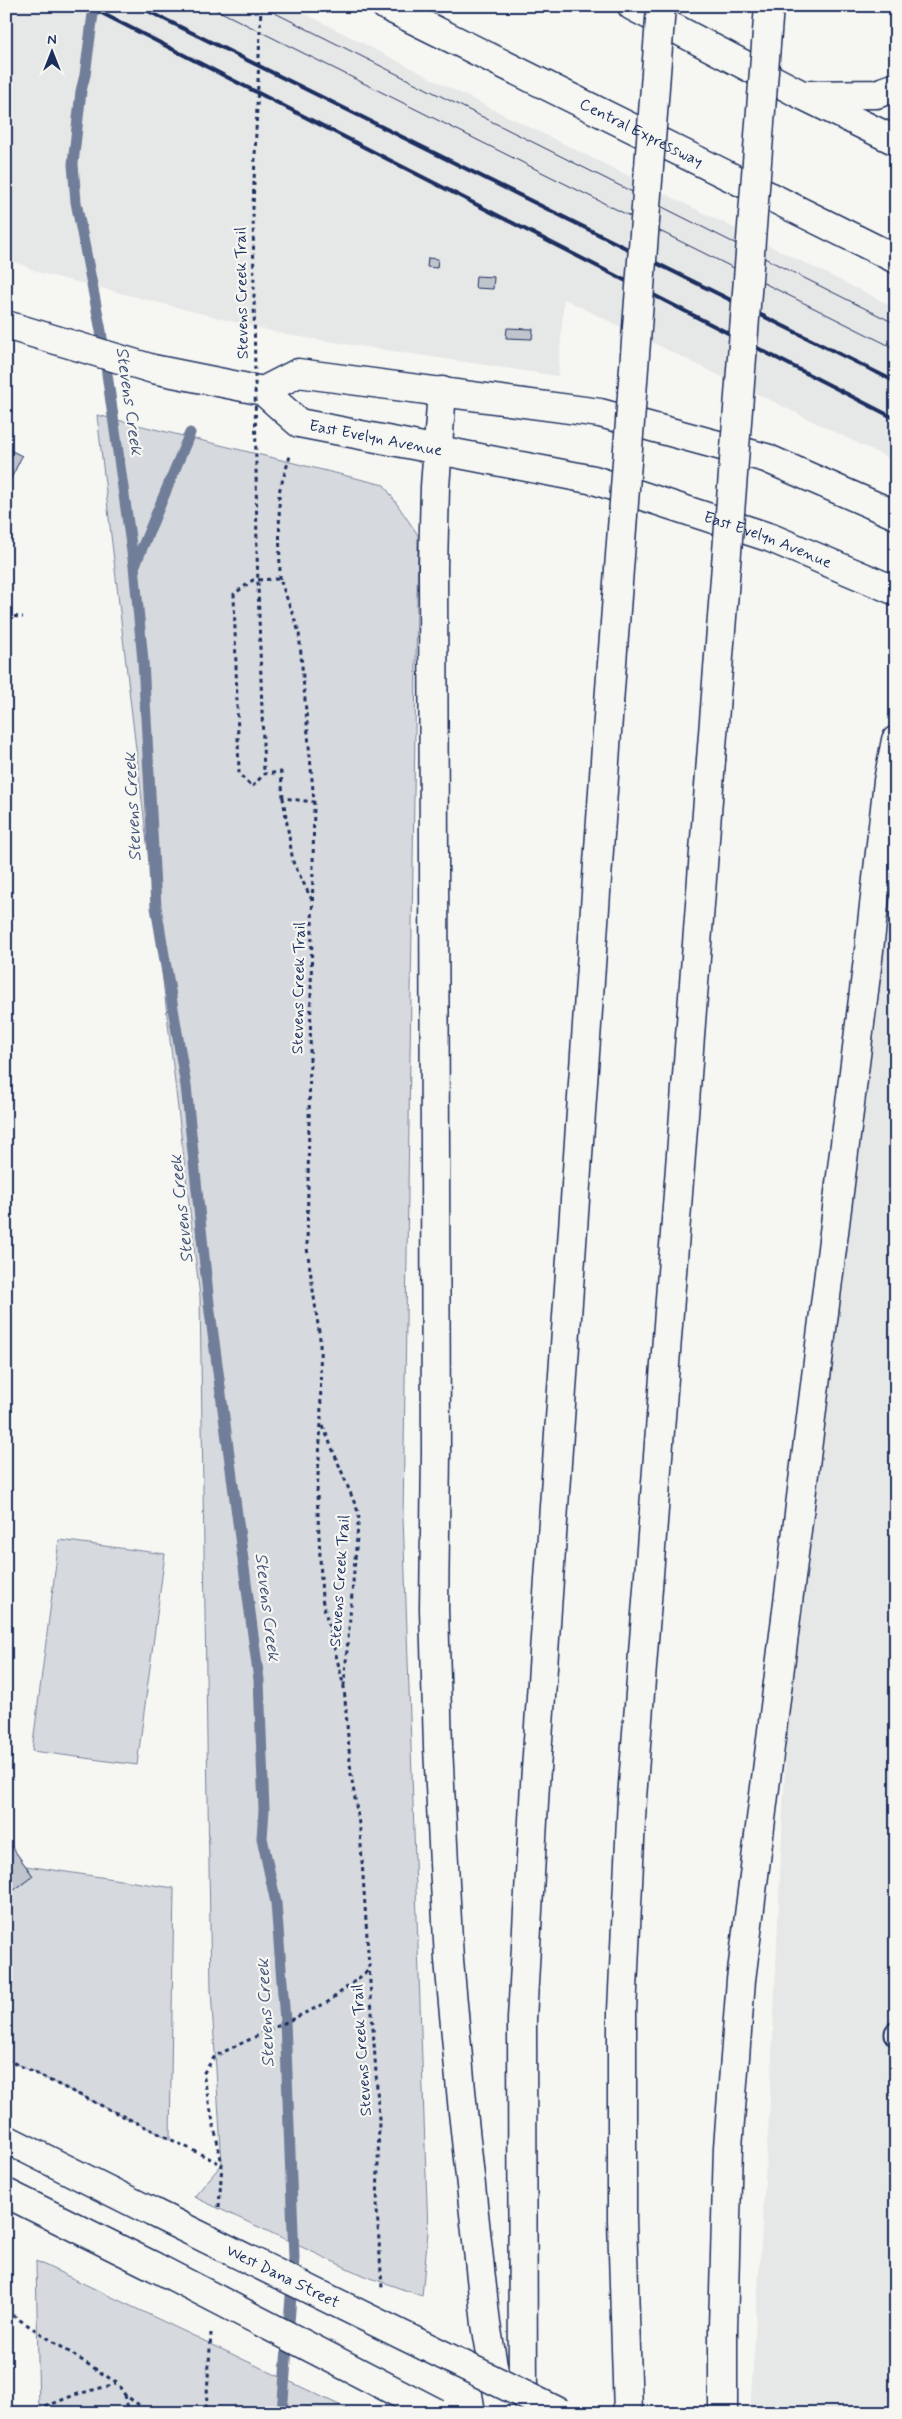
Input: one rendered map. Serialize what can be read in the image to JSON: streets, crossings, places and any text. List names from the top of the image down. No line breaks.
{"streets":{"main road":["Central Expressway","East Evelyn Avenue","West Dana Street"],"path":["Stevens Creek Trail"]},"crossings":[["Stevens Creek Trail","East Evelyn Avenue"]],"water":["Stevens Creek"],"north":"top"}
